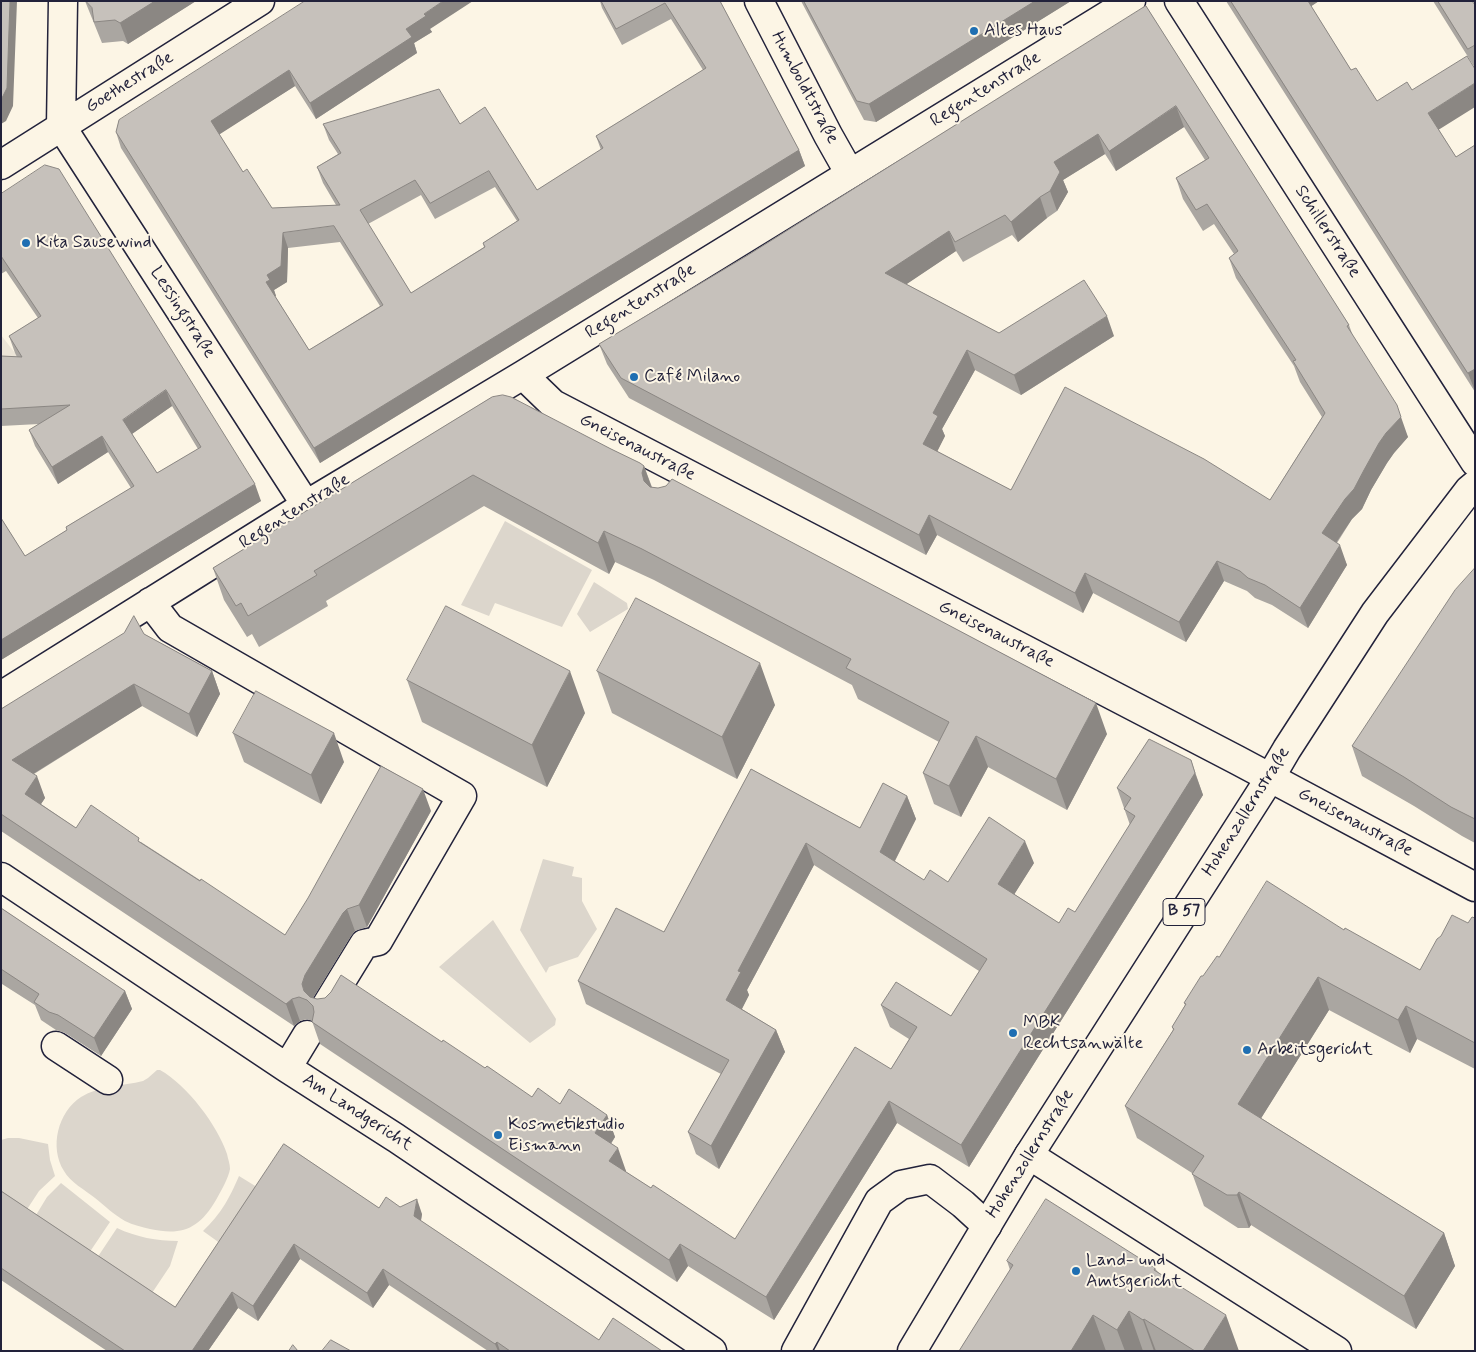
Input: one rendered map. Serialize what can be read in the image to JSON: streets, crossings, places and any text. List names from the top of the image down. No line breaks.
{"streets":{"street":["Goethestraße","Humboldtstraße","Regentenstraße","Schillerstraße","Lessingstraße","Gneisenaustraße","Hohenzollernstraße","B 57","Am Landgericht"]},"crossings":[["Goethestraße","Lessingstraße"],["Humboldtstraße","Regentenstraße"],["Regentenstraße","Lessingstraße"],["Regentenstraße","Gneisenaustraße"],["Gneisenaustraße","Hohenzollernstraße"]],"places":["Altes Haus","Kita Sausewind","Café Milano","MBK Rechtsanwälte","Arbeitsgericht","Kosmetikstudio Eismann","Land- und Amtsgericht"]}
